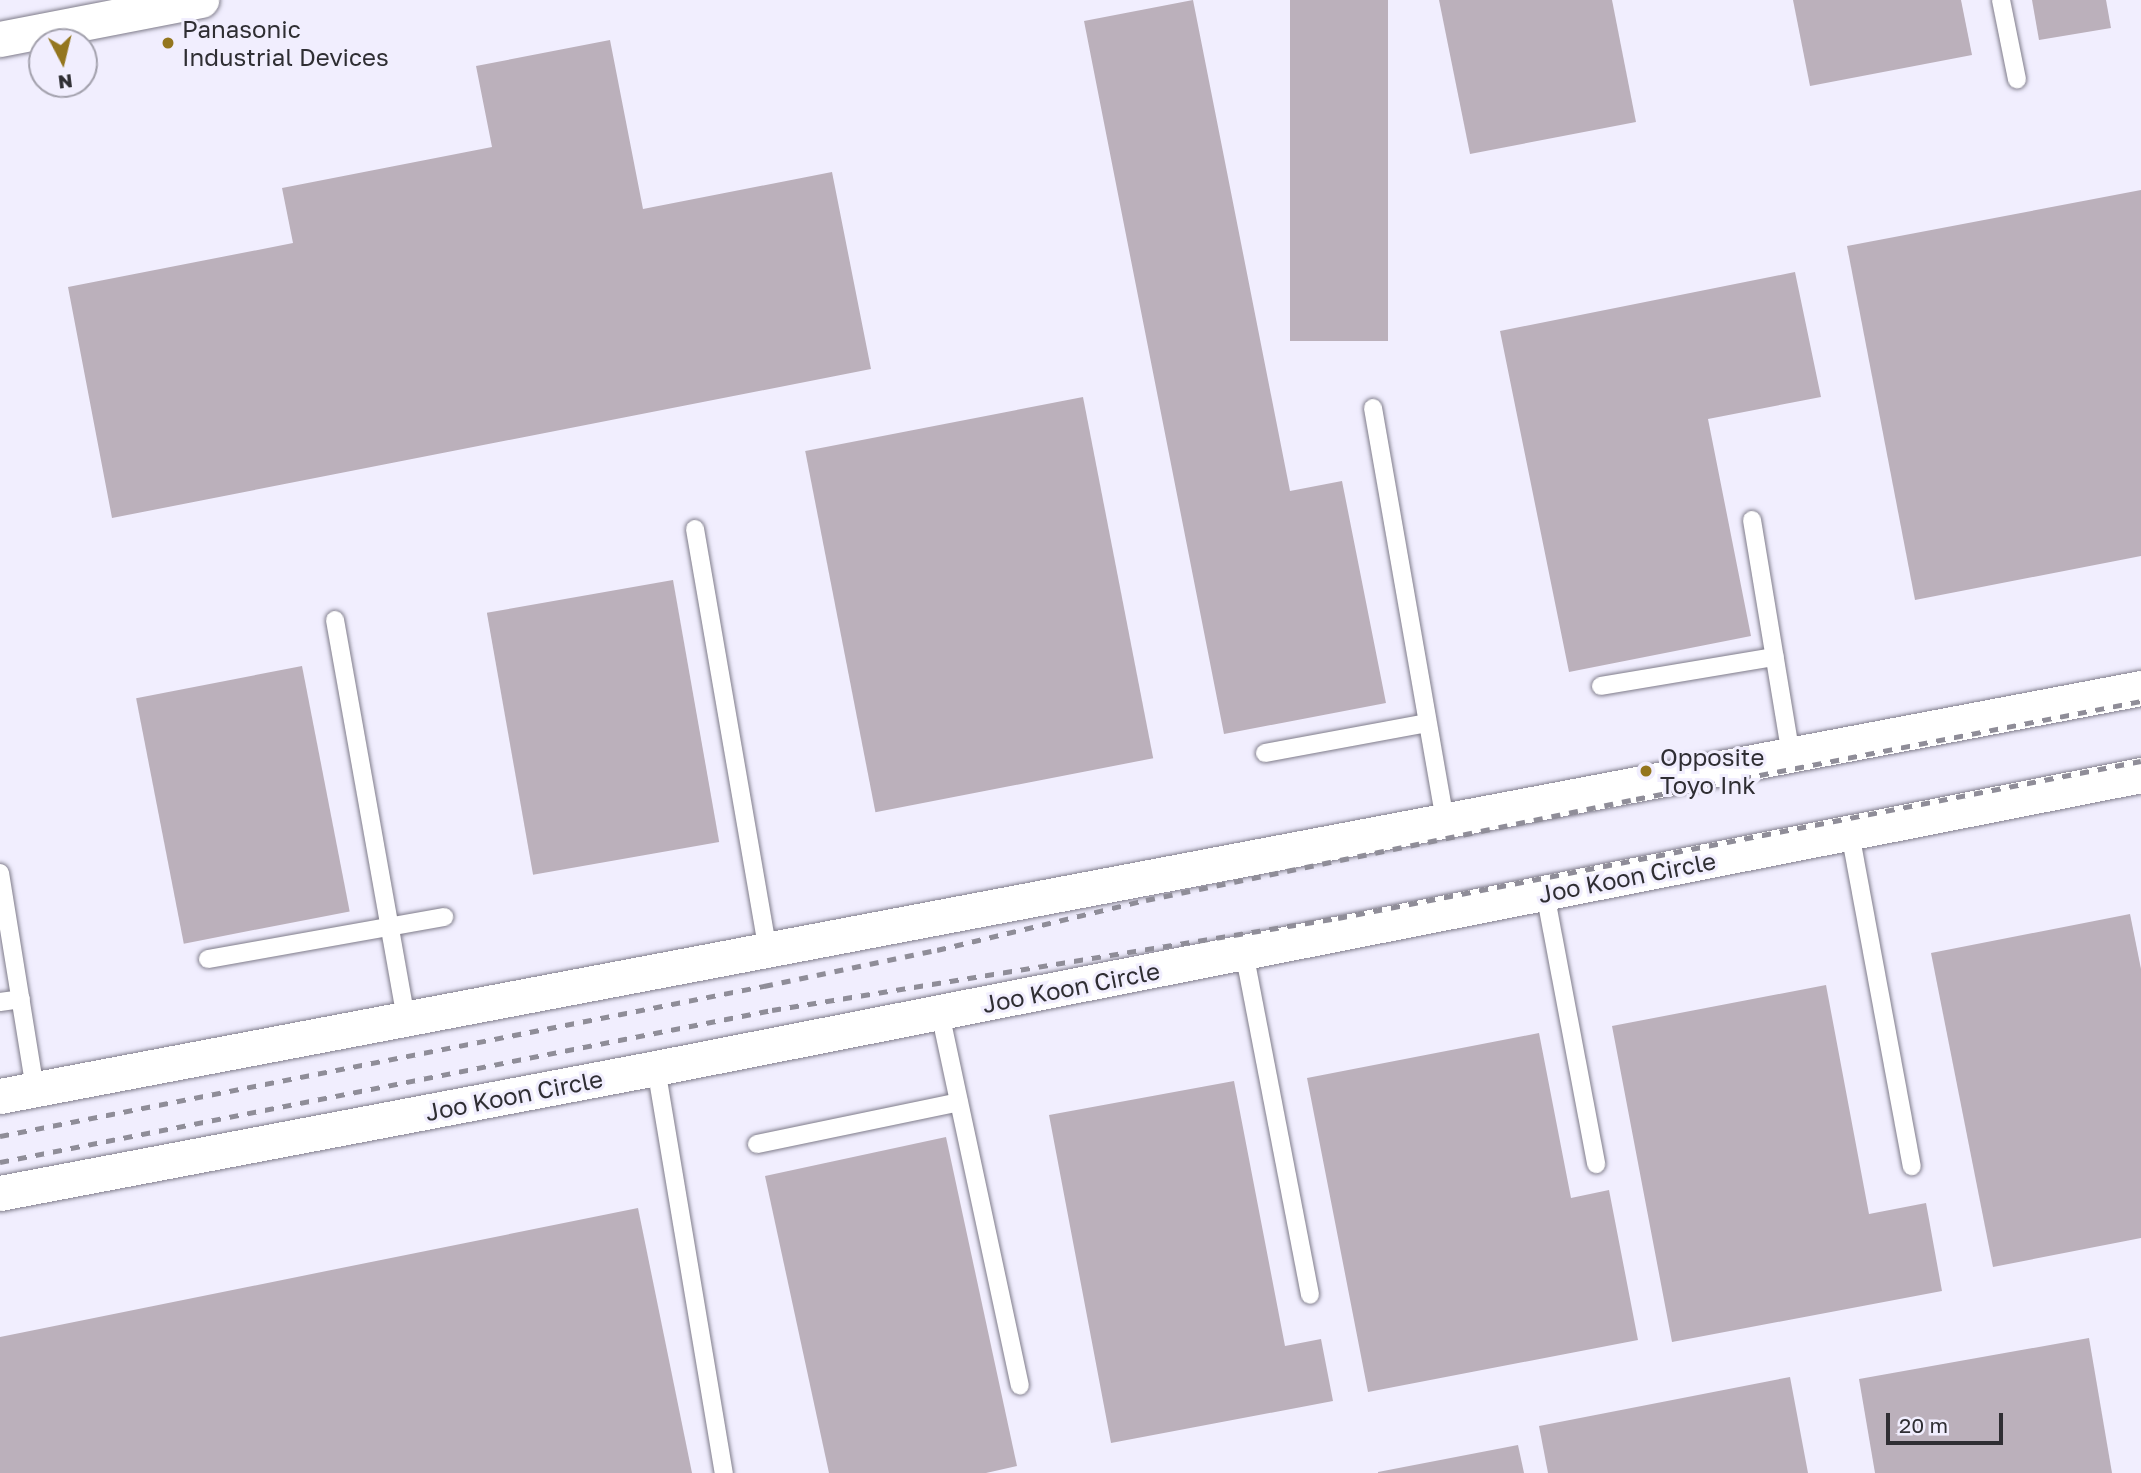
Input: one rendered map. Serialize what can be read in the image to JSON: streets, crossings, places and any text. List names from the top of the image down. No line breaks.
{"streets":{"street":["Joo Koon Circle"]},"places":["Panasonic Industrial Devices","Opposite Toyo Ink"],"scale_bar":"20 m","north":"bottom"}
